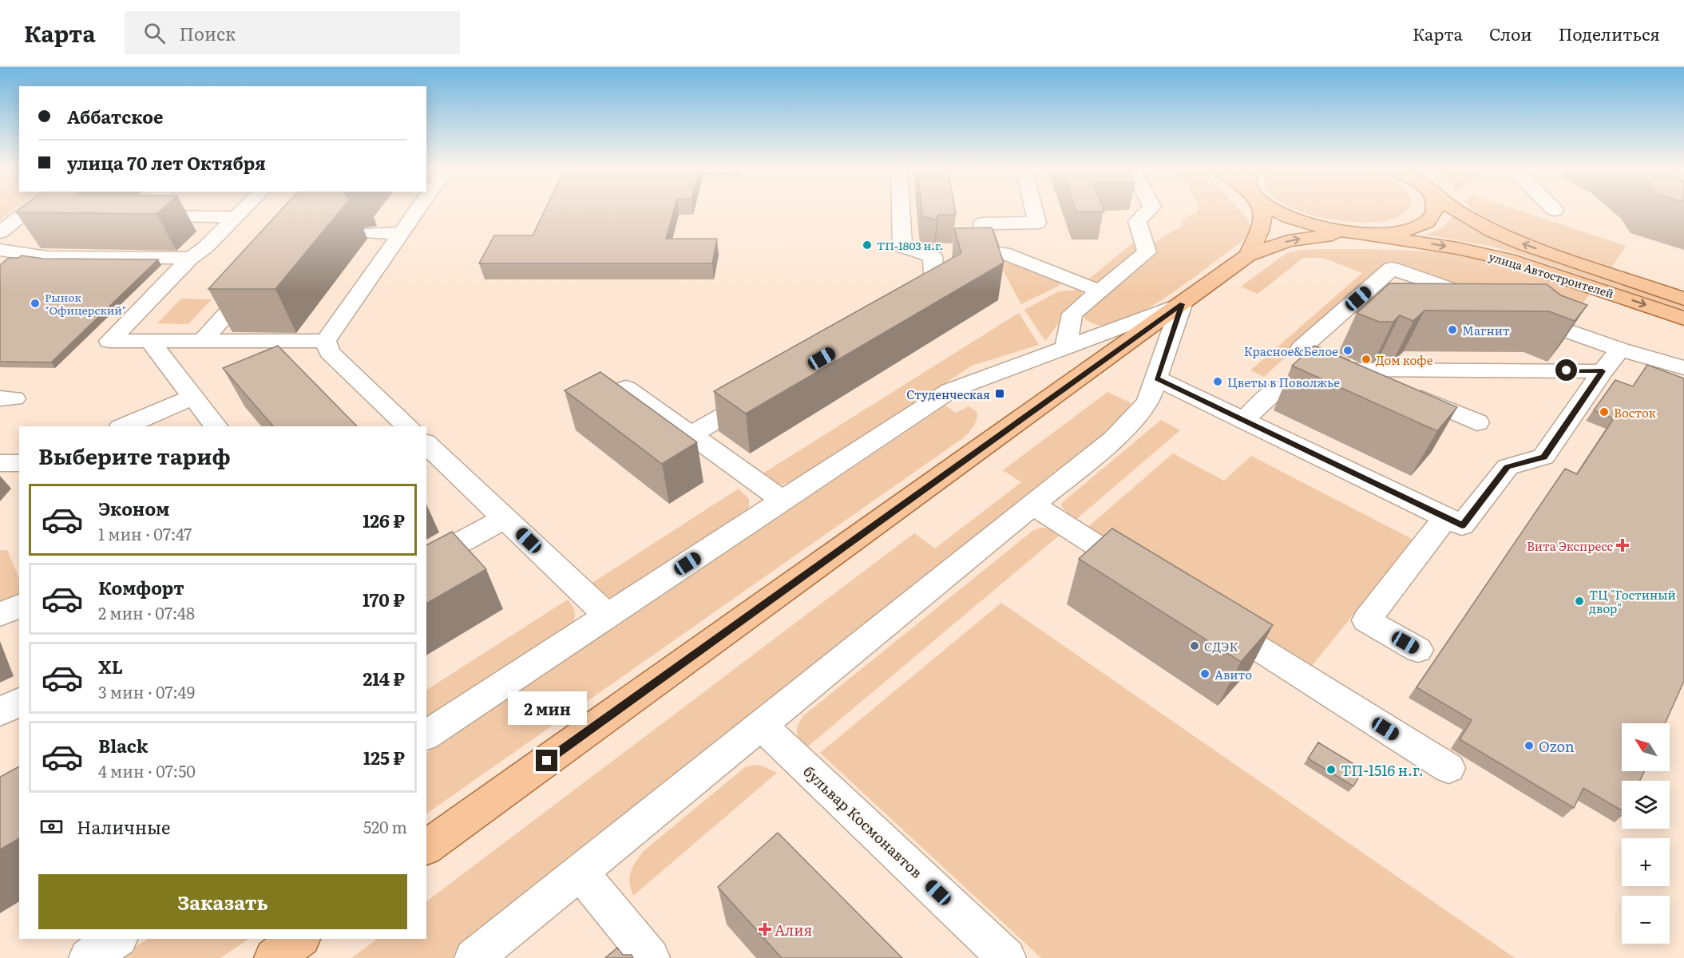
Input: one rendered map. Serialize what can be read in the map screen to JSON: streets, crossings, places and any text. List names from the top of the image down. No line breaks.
{"streets":{"main road":["улица Автостроителей"],"street":["бульвар Космонавтов"]},"places":{"other":["ТП-1803 н.г.","Рынок \"Офицерский\"","Магнит","Красное&Белое","Дом кофе","Цветы в Поволжье","Восток","ТЦ \"Гостиный двор\"","СДЭК","Авито","Ozon","ТП-1516 н.г."],"transit":["Студенческая"],"health":["Вита Экспресс","Алия"]},"north":"top left","page":{"header":"Карта","search":"Поиск","nav":["Карта","Слои","Поделиться"],"banner":["Аббатское","улица 70 лет Октября"],"heading":"Выберите тариф","list":[{"name":"Эконом","note":"1 мин · 07:47","value":"126 ₽"},{"name":"Комфорт","note":"2 мин · 07:48","value":"170 ₽"},{"name":"XL","note":"3 мин · 07:49","value":"214 ₽"},{"name":"Black","note":"4 мин · 07:50","value":"125 ₽"}],"bubble":"2 мин","map_buttons":["+","−"],"pay":["Наличные","520 m"],"buttons":"Заказать"}}
